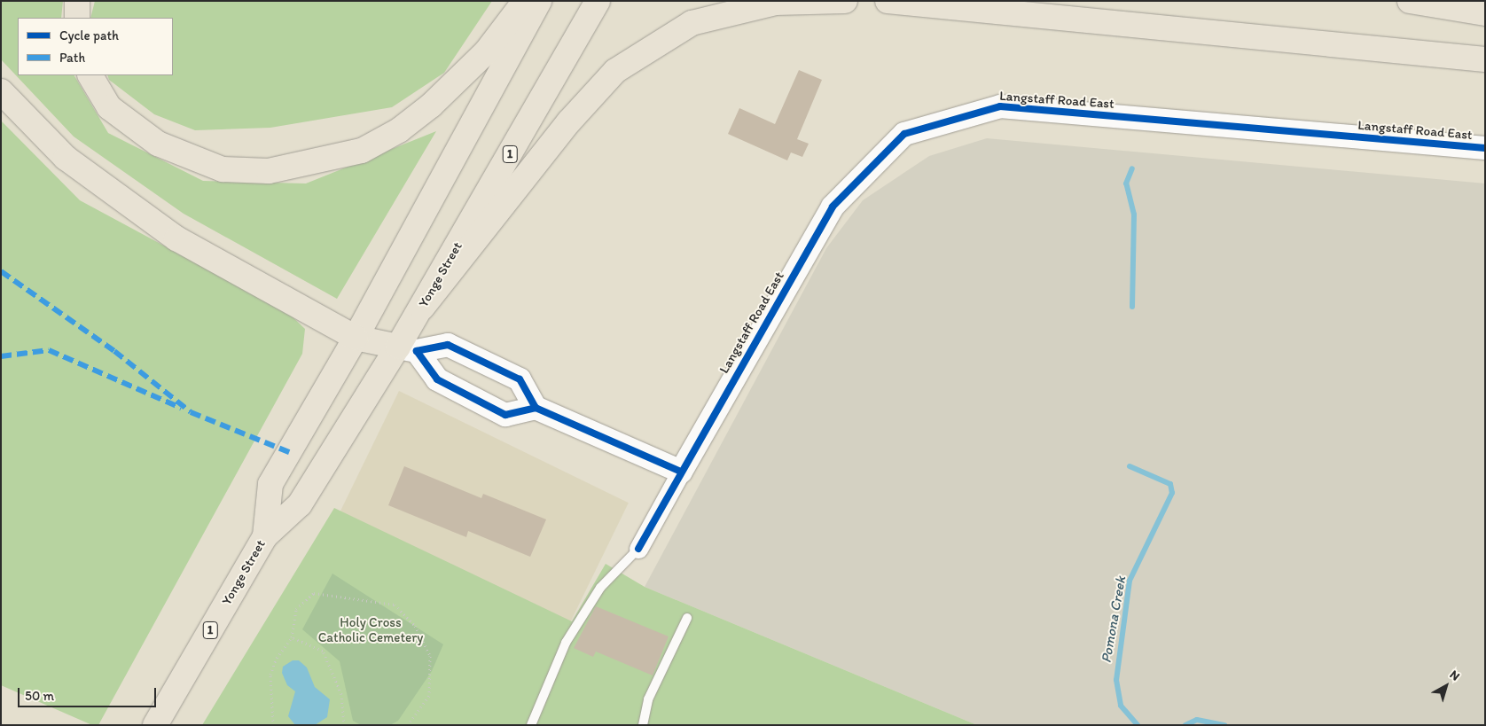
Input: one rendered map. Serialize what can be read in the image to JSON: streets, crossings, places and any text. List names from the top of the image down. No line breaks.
{"streets":{"main road":["1","Yonge Street"],"street":["Langstaff Road East"]},"water":["Pomona Creek"],"parks":["Holy Cross Catholic Cemetery"],"legend":["Cycle path","Path"],"scale_bar":"50 m","north":"top right"}
